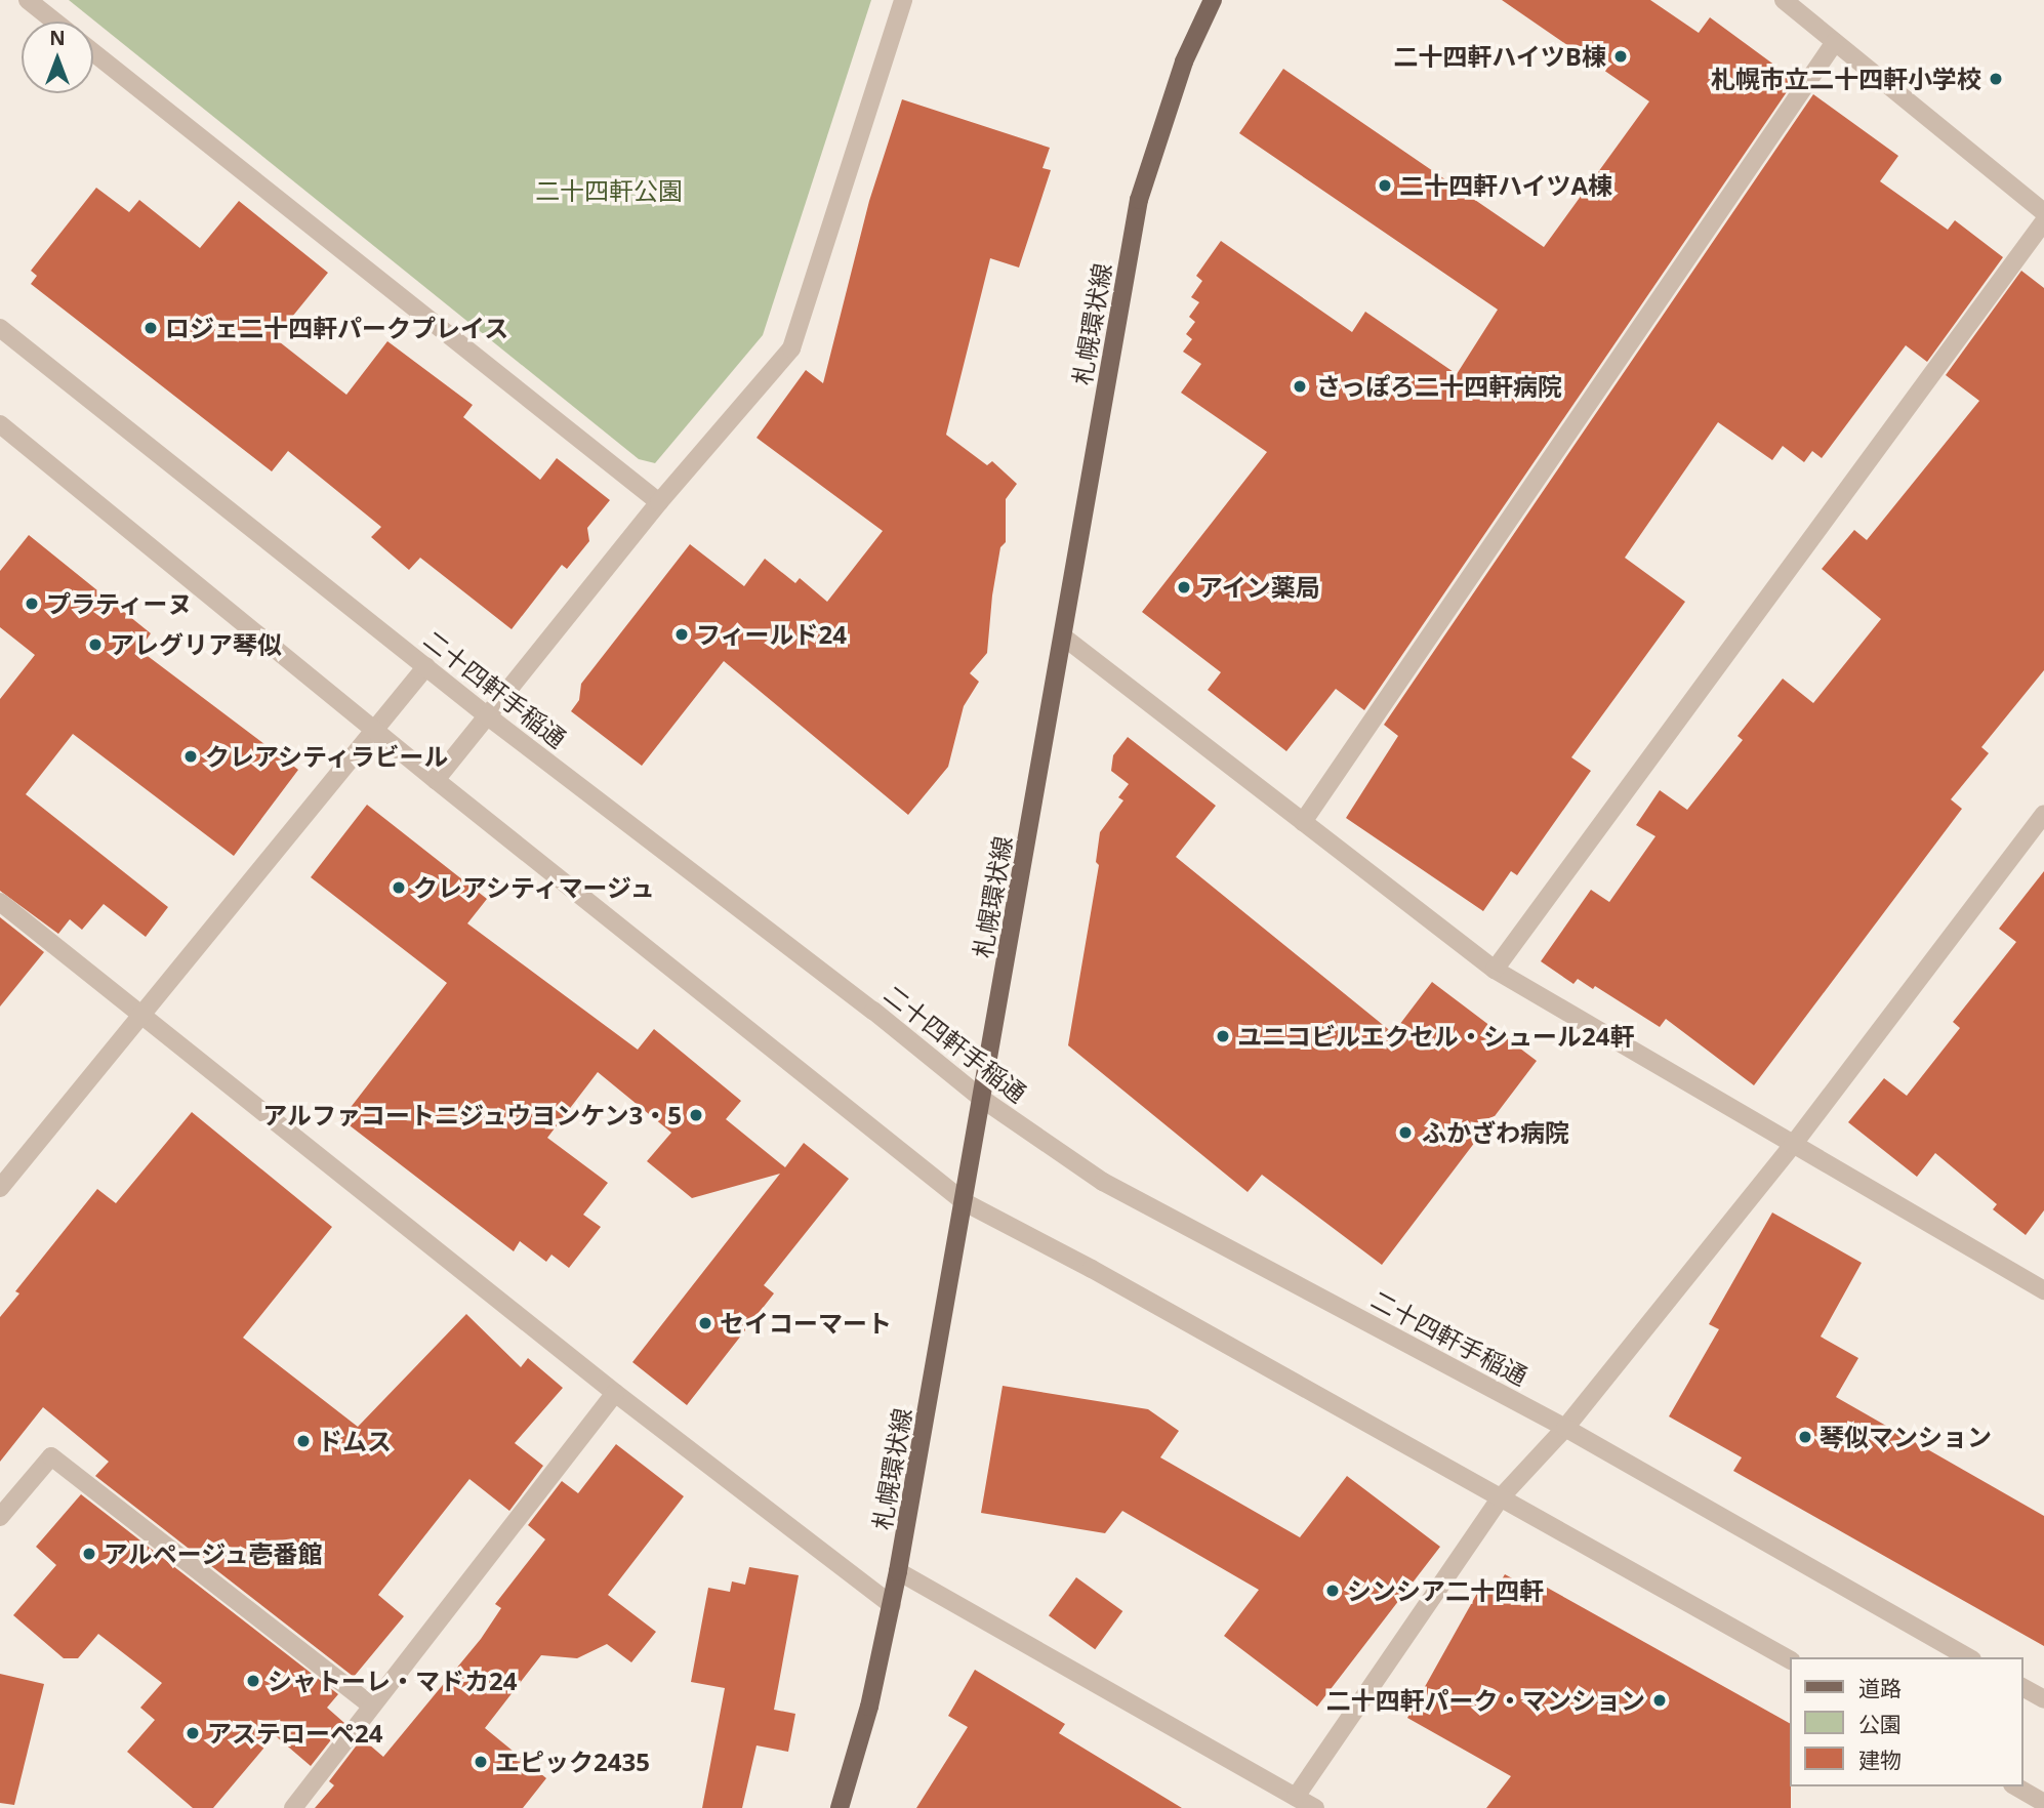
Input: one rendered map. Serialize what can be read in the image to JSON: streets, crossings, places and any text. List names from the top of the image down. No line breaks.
{"streets":{"main road":["札幌環状線"],"street":["二十四軒手稲通"]},"crossings":[["札幌環状線","二十四軒手稲通"]],"parks":["二十四軒公園"],"places":["二十四軒ハイツB棟","札幌市立二十四軒小学校","二十四軒ハイツA棟","ロジェ二十四軒パークプレイス","さっぽろ二十四軒病院","アイン薬局","プラティーヌ","フィールド24","アレグリア琴似","クレアシティラビール","クレアシティマージュ","ユニコビルエクセル・シュール24軒","アルファコートニジュウヨンケン3・5","ふかざわ病院","セイコーマート","琴似マンション","ドムス","アルページュ壱番館","シンシア二十四軒","シャトーレ・マドカ24","二十四軒パーク・マンション","アステローペ24","エピック2435"],"legend":["道路","公園","建物"],"north":"top"}
